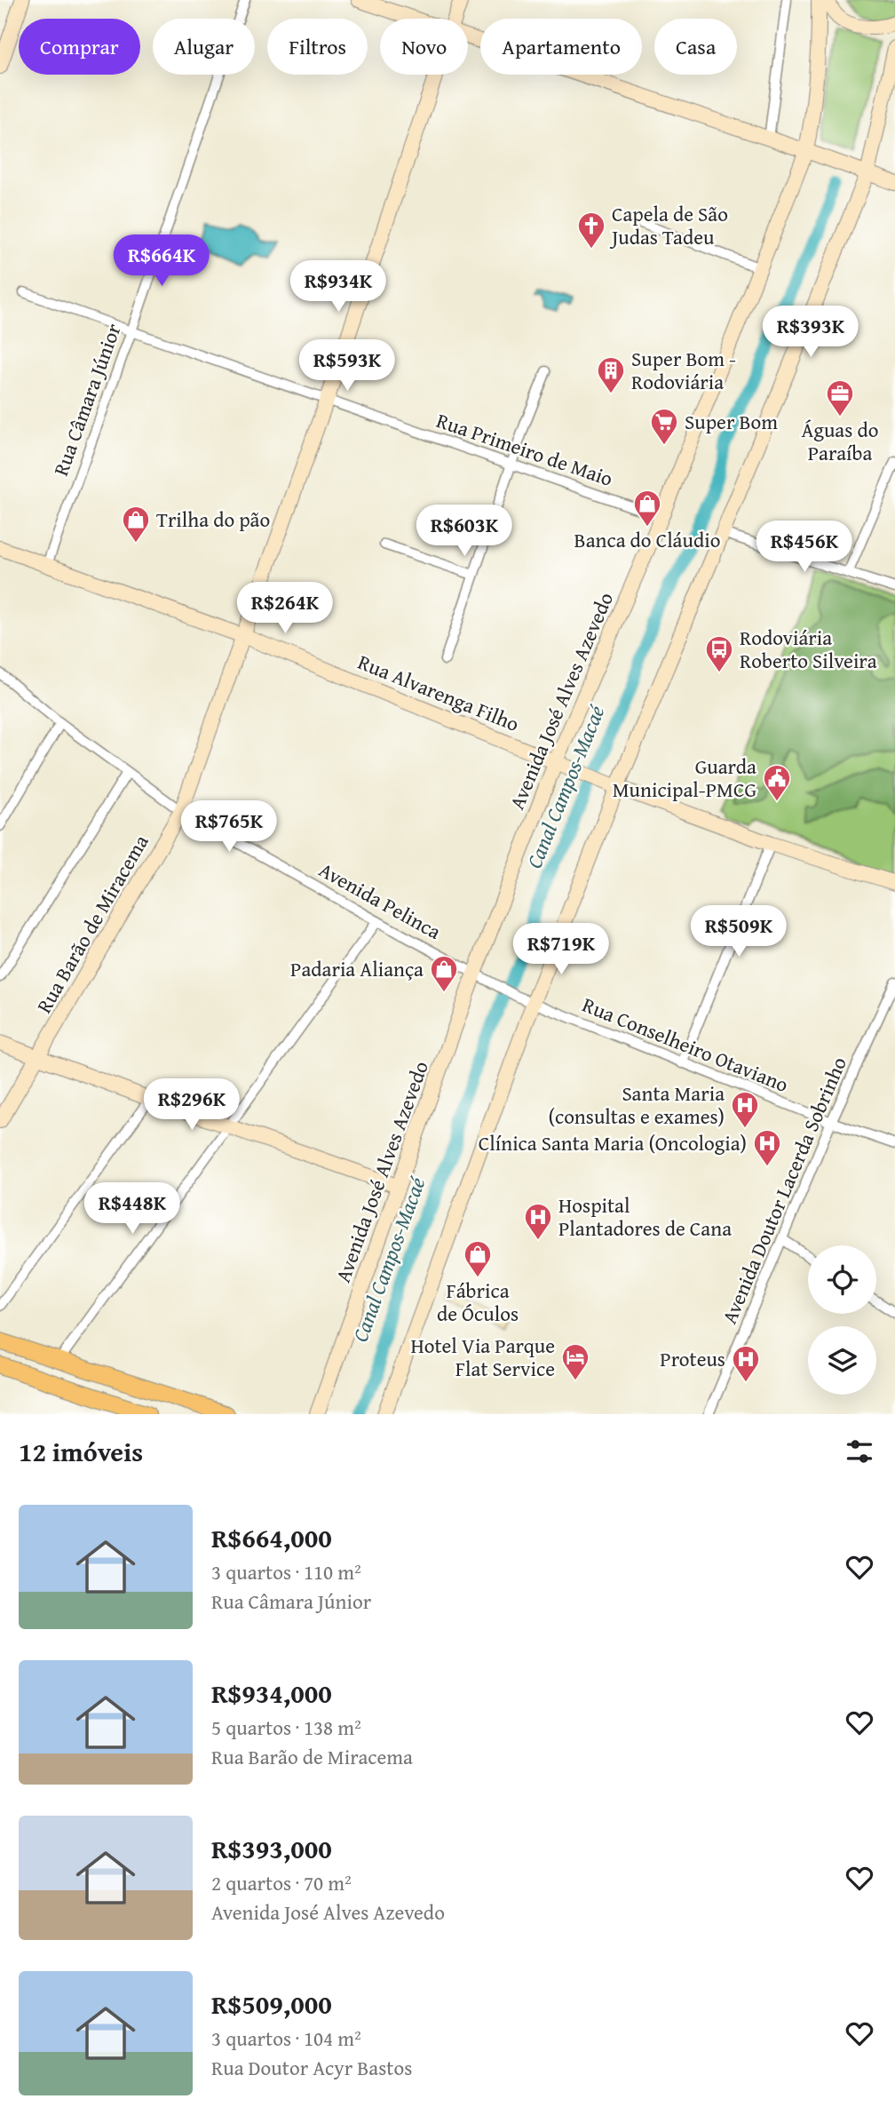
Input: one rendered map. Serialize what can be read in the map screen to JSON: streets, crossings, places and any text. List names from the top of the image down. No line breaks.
{"streets":{"main road":["Rua Alvarenga Filho","Avenida José Alves Azevedo","Rua Barão de Miracema"],"street":["Rua Câmara Júnior","Rua Primeiro de Maio","Avenida Pelinca","Rua Conselheiro Otaviano","Avenida Doutor Lacerda Sobrinho"]},"crossings":[["Rua Câmara Júnior","Rua Primeiro de Maio"],["Rua Câmara Júnior","Rua Alvarenga Filho"],["Rua Primeiro de Maio","Avenida José Alves Azevedo"],["Rua Primeiro de Maio","Rua Barão de Miracema"],["Rua Alvarenga Filho","Avenida José Alves Azevedo"],["Rua Alvarenga Filho","Rua Barão de Miracema"],["Avenida José Alves Azevedo","Avenida Pelinca"],["Avenida Pelinca","Rua Barão de Miracema"],["Avenida Pelinca","Rua Conselheiro Otaviano"],["Rua Conselheiro Otaviano","Avenida Doutor Lacerda Sobrinho"]],"water":["Canal Campos-Macaé"],"places":{"church":["Capela de São Judas Tadeu"],"building":["Super Bom - Rodoviária"],"office":["Águas do Paraíba"],"supermarket":["Super Bom"],"shop":["Banca do Cláudio","Trilha do pão","Padaria Aliança","Fábrica de Óculos"],"bus stop":["Rodoviária Roberto Silveira"],"public building":["Guarda Municipal-PMCG"],"hospital":["Santa Maria (consultas e exames)","Clínica Santa Maria (Oncologia)","Hospital Plantadores de Cana","Proteus"],"hotel":["Hotel Via Parque Flat Service"]},"page":{"chip":["Comprar","Alugar","Filtros","Novo","Apartamento","Casa"],"price":["R$664K","R$934K","R$393K","R$593K","R$603K","R$456K","R$264K","R$765K","R$509K","R$719K","R$296K","R$448K"],"heading":"12 imóveis","list":[{"name":"R$664,000","note":"3 quartos · 110 m² · Rua Câmara Júnior"},{"name":"R$934,000","note":"5 quartos · 138 m² · Rua Barão de Miracema"},{"name":"R$393,000","note":"2 quartos · 70 m² · Avenida José Alves Azevedo"},{"name":"R$509,000","note":"3 quartos · 104 m² · Rua Doutor Acyr Bastos"}]}}
